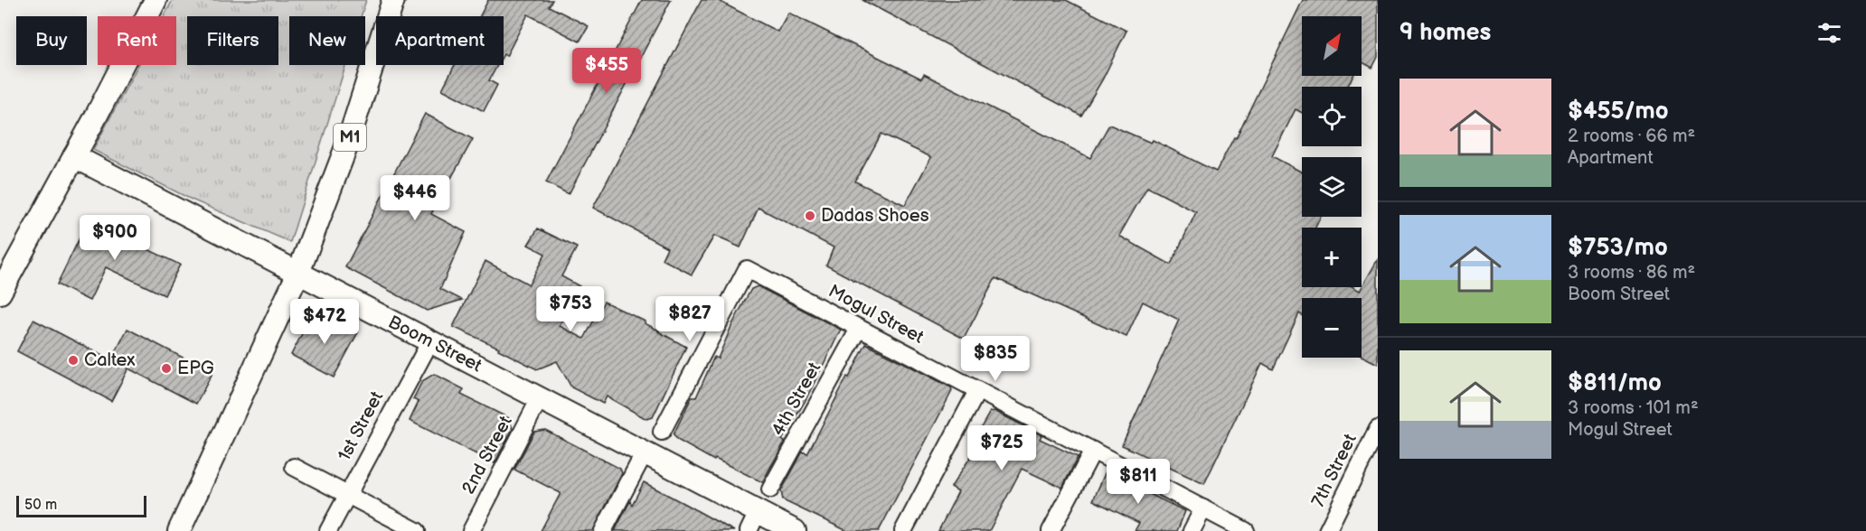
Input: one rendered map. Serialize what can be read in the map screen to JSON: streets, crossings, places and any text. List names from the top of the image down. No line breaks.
{"streets":{"main road":["M1","Boom Street"],"street":["Mogul Street","4th Street","1st Street","2nd Street","7th Street"]},"crossings":[["M1","Boom Street"],["Mogul Street","4th Street"],["Boom Street","1st Street"],["Boom Street","2nd Street"]],"places":["Dadas Shoes","Caltex","EPG"],"scale_bar":"50 m","north":"top right","page":{"heading":"9 homes","map_buttons":["+","−"],"chip":["Buy","Rent","Filters","New","Apartment"],"price":["$455","$446","$900","$753","$827","$472","$835","$725","$811"],"list":[{"name":"$455/mo","note":"2 rooms · 66 m² · Apartment"},{"name":"$753/mo","note":"3 rooms · 86 m² · Boom Street"},{"name":"$811/mo","note":"3 rooms · 101 m² · Mogul Street"}],"scale":"50 m"}}
